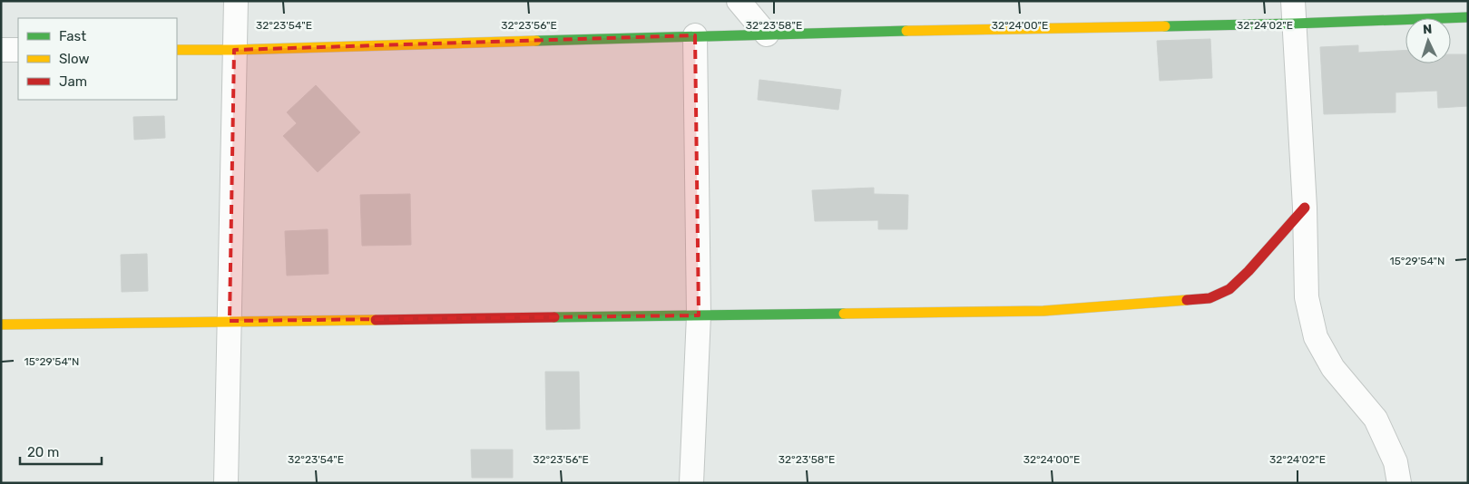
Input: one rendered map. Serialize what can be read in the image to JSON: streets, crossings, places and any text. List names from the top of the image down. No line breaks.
{"legend":["Fast","Slow","Jam"],"scale_bar":"20 m","north":"top","coordinates":["32°23'54\"E","32°23'58\"E","32°24'00\"E","32°23'56\"E","32°24'02\"E","15°29'54\"N"]}
